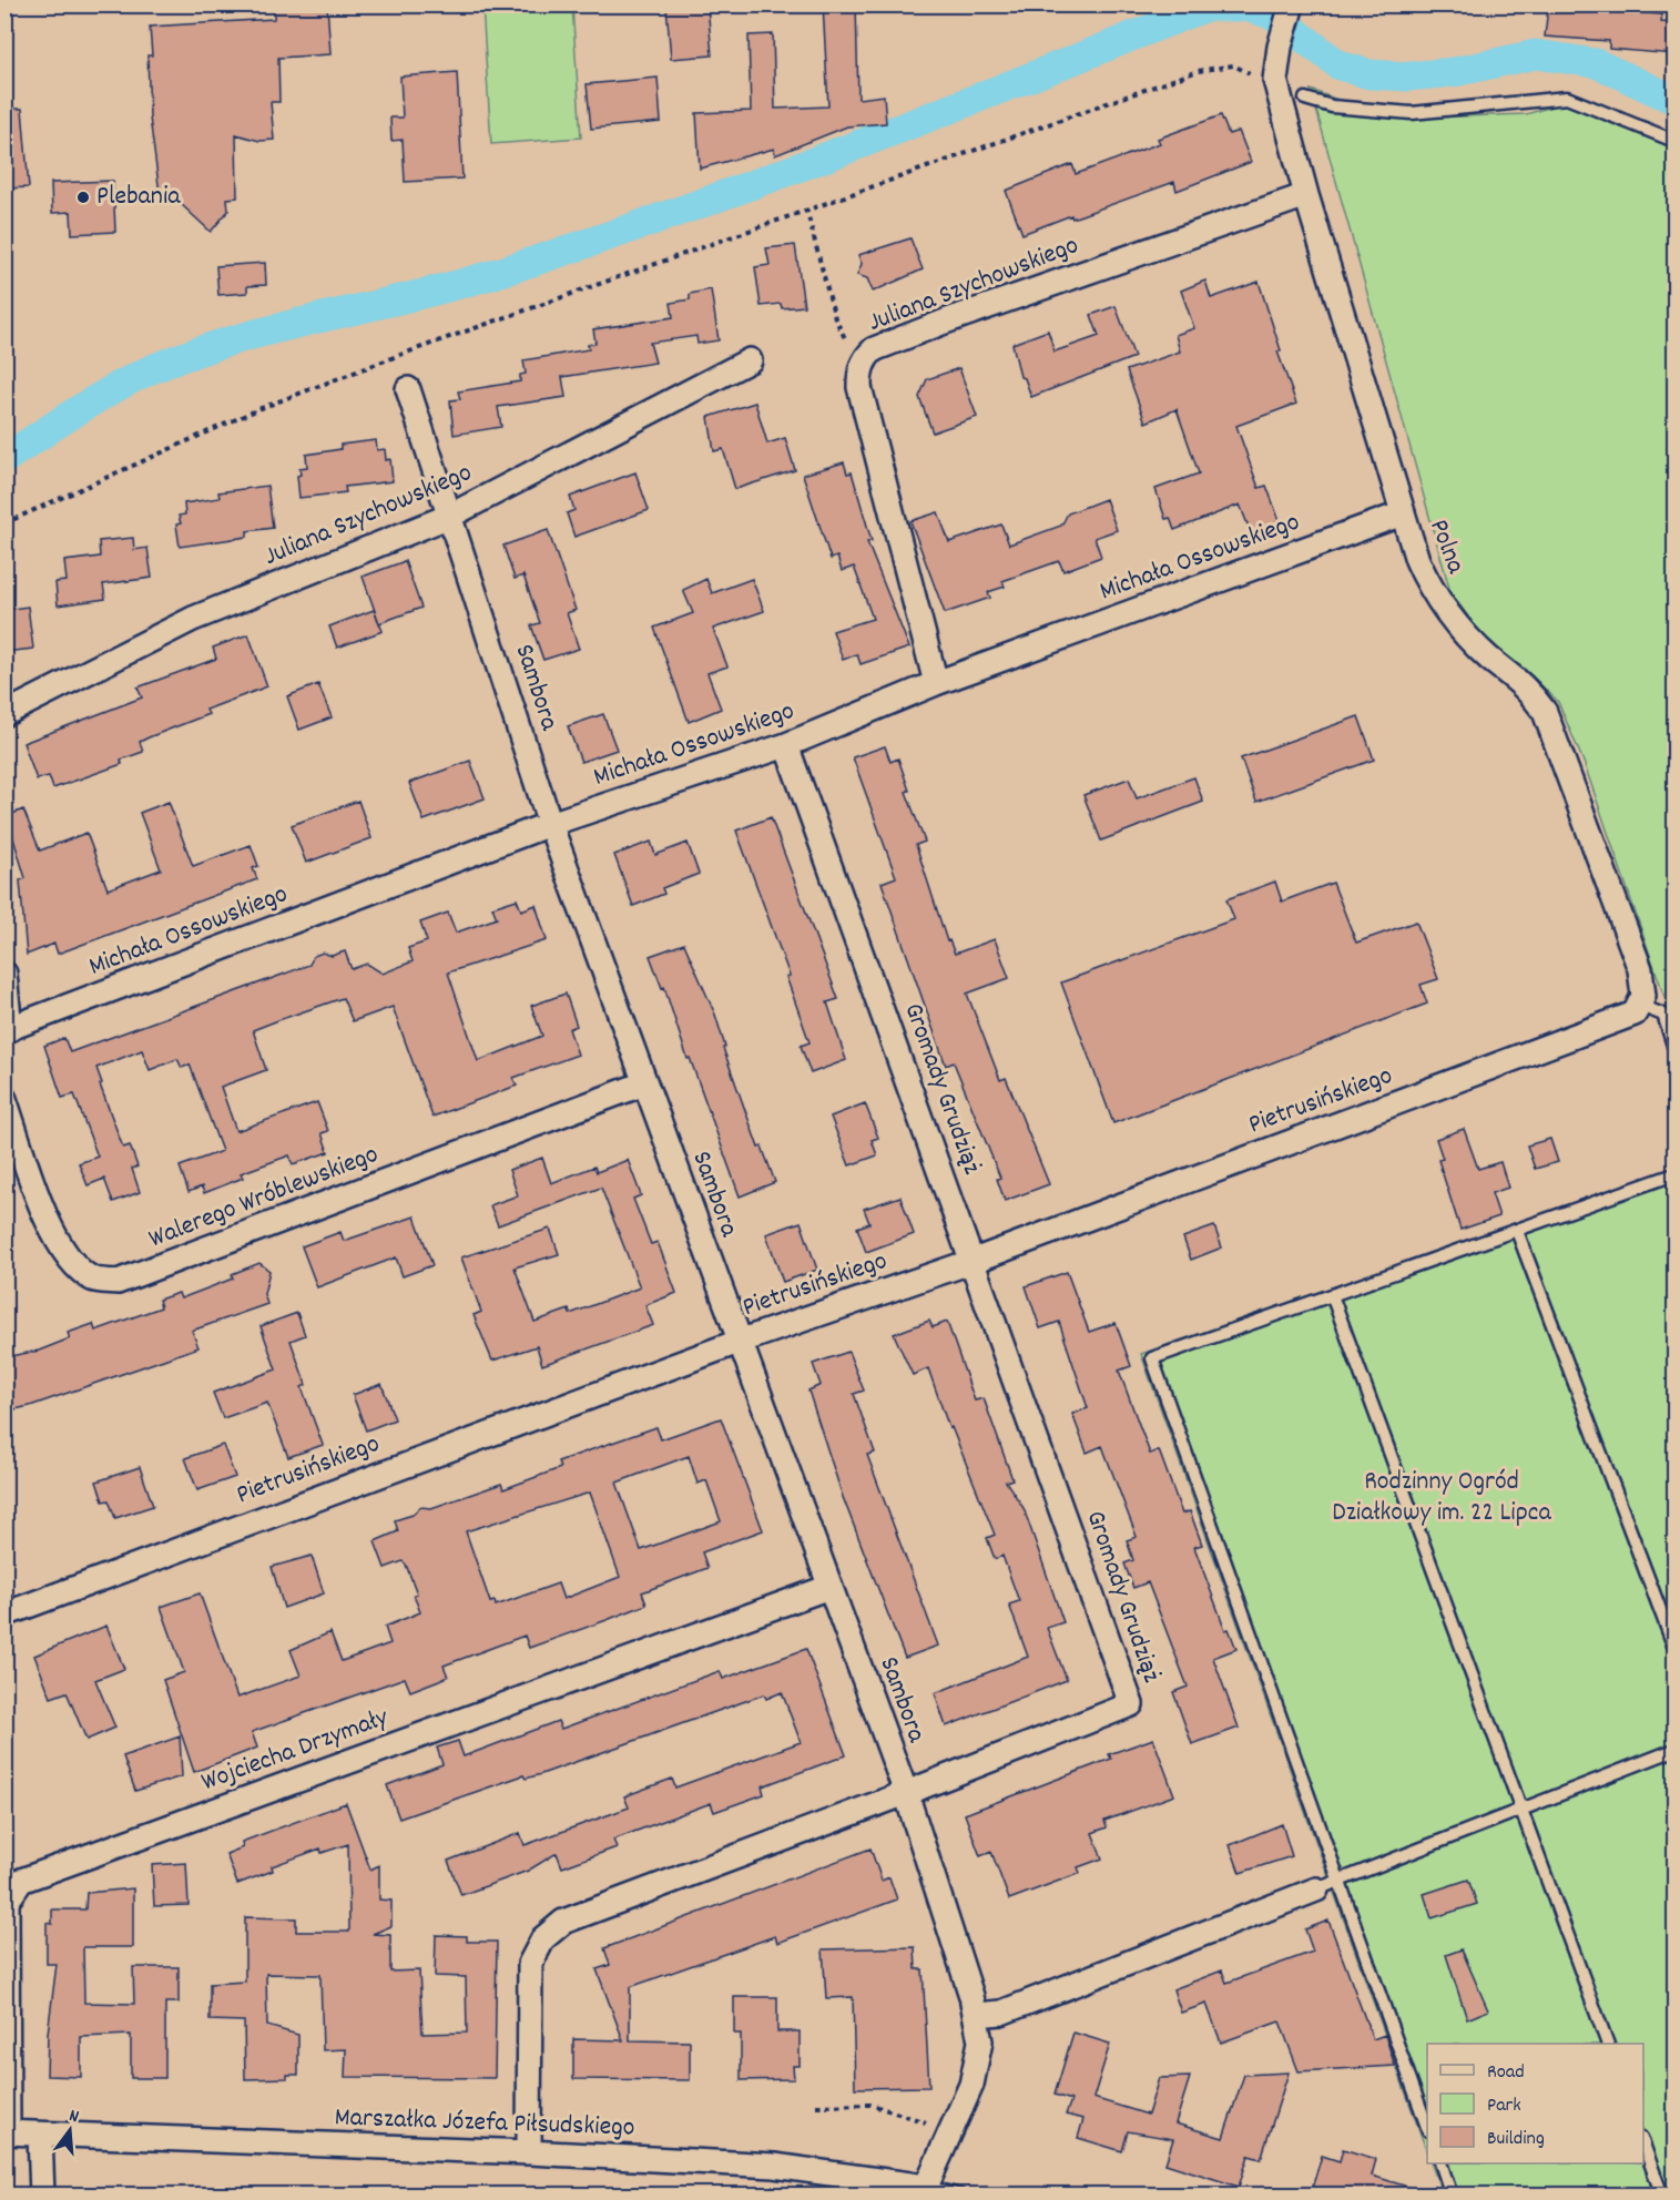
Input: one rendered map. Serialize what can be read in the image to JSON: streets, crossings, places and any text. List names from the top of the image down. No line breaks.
{"streets":{"street":["Juliana Szychowskiego","Polna","Michała Ossowskiego","Sambora","Gromady Grudziąż","Pietrusińskiego","Walerego Wróblewskiego","Wojciecha Drzymały","Marszałka Józefa Piłsudskiego"]},"crossings":[["Juliana Szychowskiego","Polna"],["Juliana Szychowskiego","Michała Ossowskiego"],["Juliana Szychowskiego","Sambora"],["Polna","Michała Ossowskiego"],["Polna","Pietrusińskiego"],["Michała Ossowskiego","Sambora"],["Michała Ossowskiego","Gromady Grudziąż"],["Sambora","Gromady Grudziąż"],["Sambora","Pietrusińskiego"],["Sambora","Walerego Wróblewskiego"],["Sambora","Wojciecha Drzymały"],["Sambora","Marszałka Józefa Piłsudskiego"],["Gromady Grudziąż","Pietrusińskiego"],["Gromady Grudziąż","Marszałka Józefa Piłsudskiego"],["Wojciecha Drzymały","Marszałka Józefa Piłsudskiego"]],"parks":["Rodzinny Ogród Działkowy im. 22 Lipca"],"places":["Plebania"],"legend":["Road","Park","Building"],"north":"top"}
